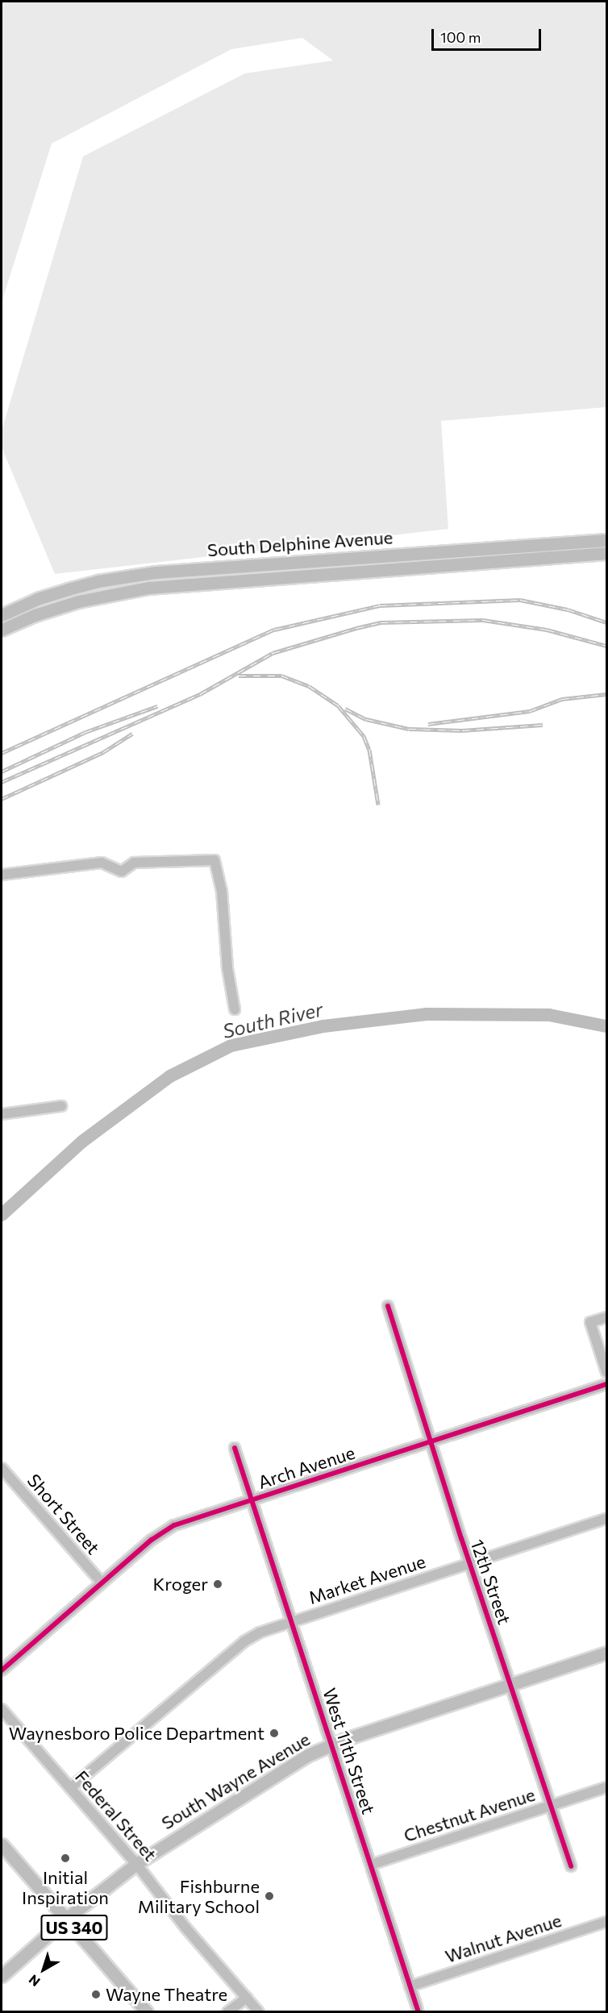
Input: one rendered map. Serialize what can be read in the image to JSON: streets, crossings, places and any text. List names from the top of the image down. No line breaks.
{"streets":{"main road":["South Delphine Avenue","South Wayne Avenue","US 340"],"street":["Arch Avenue","Short Street","Market Avenue","12th Street","West 11th Street","Chestnut Avenue","Federal Street","Walnut Avenue"]},"crossings":[["Arch Avenue","Short Street"],["Arch Avenue","12th Street"],["Arch Avenue","West 11th Street"],["Market Avenue","12th Street"],["Market Avenue","West 11th Street"],["Market Avenue","Federal Street"],["12th Street","South Wayne Avenue"],["12th Street","Chestnut Avenue"],["West 11th Street","South Wayne Avenue"],["West 11th Street","Chestnut Avenue"],["West 11th Street","Walnut Avenue"],["South Wayne Avenue","Federal Street"],["South Wayne Avenue","US 340"]],"water":["South River"],"places":["Kroger","Waynesboro Police Department","Initial Inspiration","Fishburne Military School","Wayne Theatre"],"scale_bar":"100 m","north":"bottom left"}
